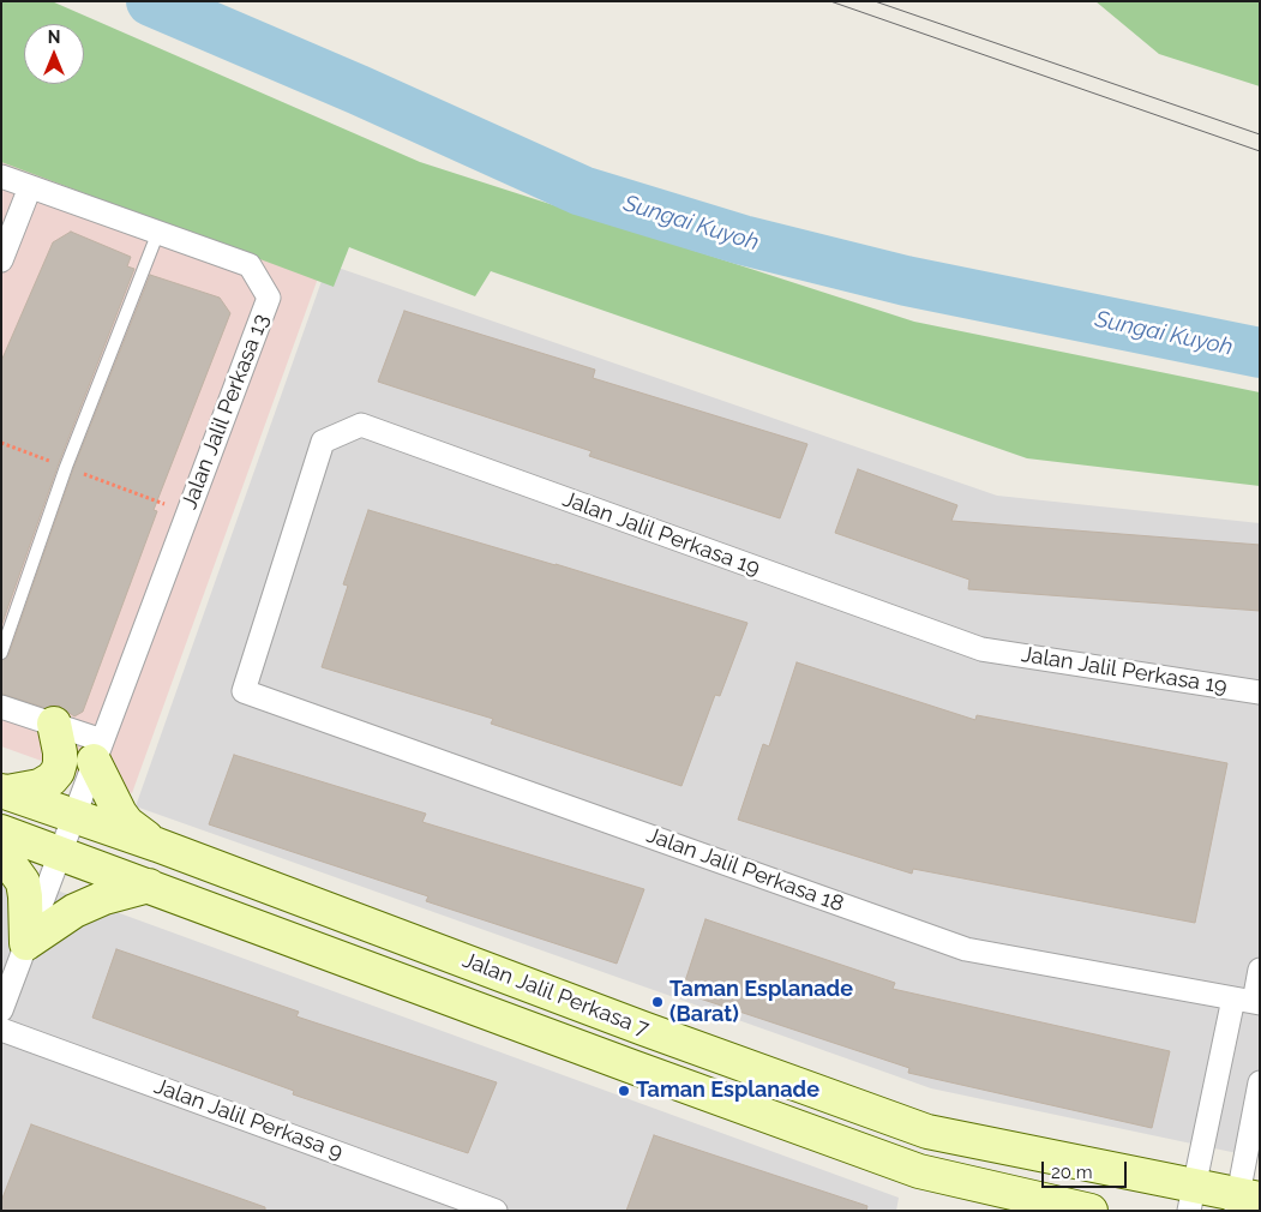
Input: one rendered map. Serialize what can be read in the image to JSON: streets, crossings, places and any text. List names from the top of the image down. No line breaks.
{"streets":{"street":["Jalan Jalil Perkasa 13","Jalan Jalil Perkasa 19","Jalan Jalil Perkasa 18","Jalan Jalil Perkasa 7","Jalan Jalil Perkasa 9"]},"crossings":[["Jalan Jalil Perkasa 13","Jalan Jalil Perkasa 7"],["Jalan Jalil Perkasa 19","Jalan Jalil Perkasa 18"]],"water":["Sungai Kuyoh"],"places":["Taman Esplanade (Barat)","Taman Esplanade"],"scale_bar":"20 m","north":"top"}
